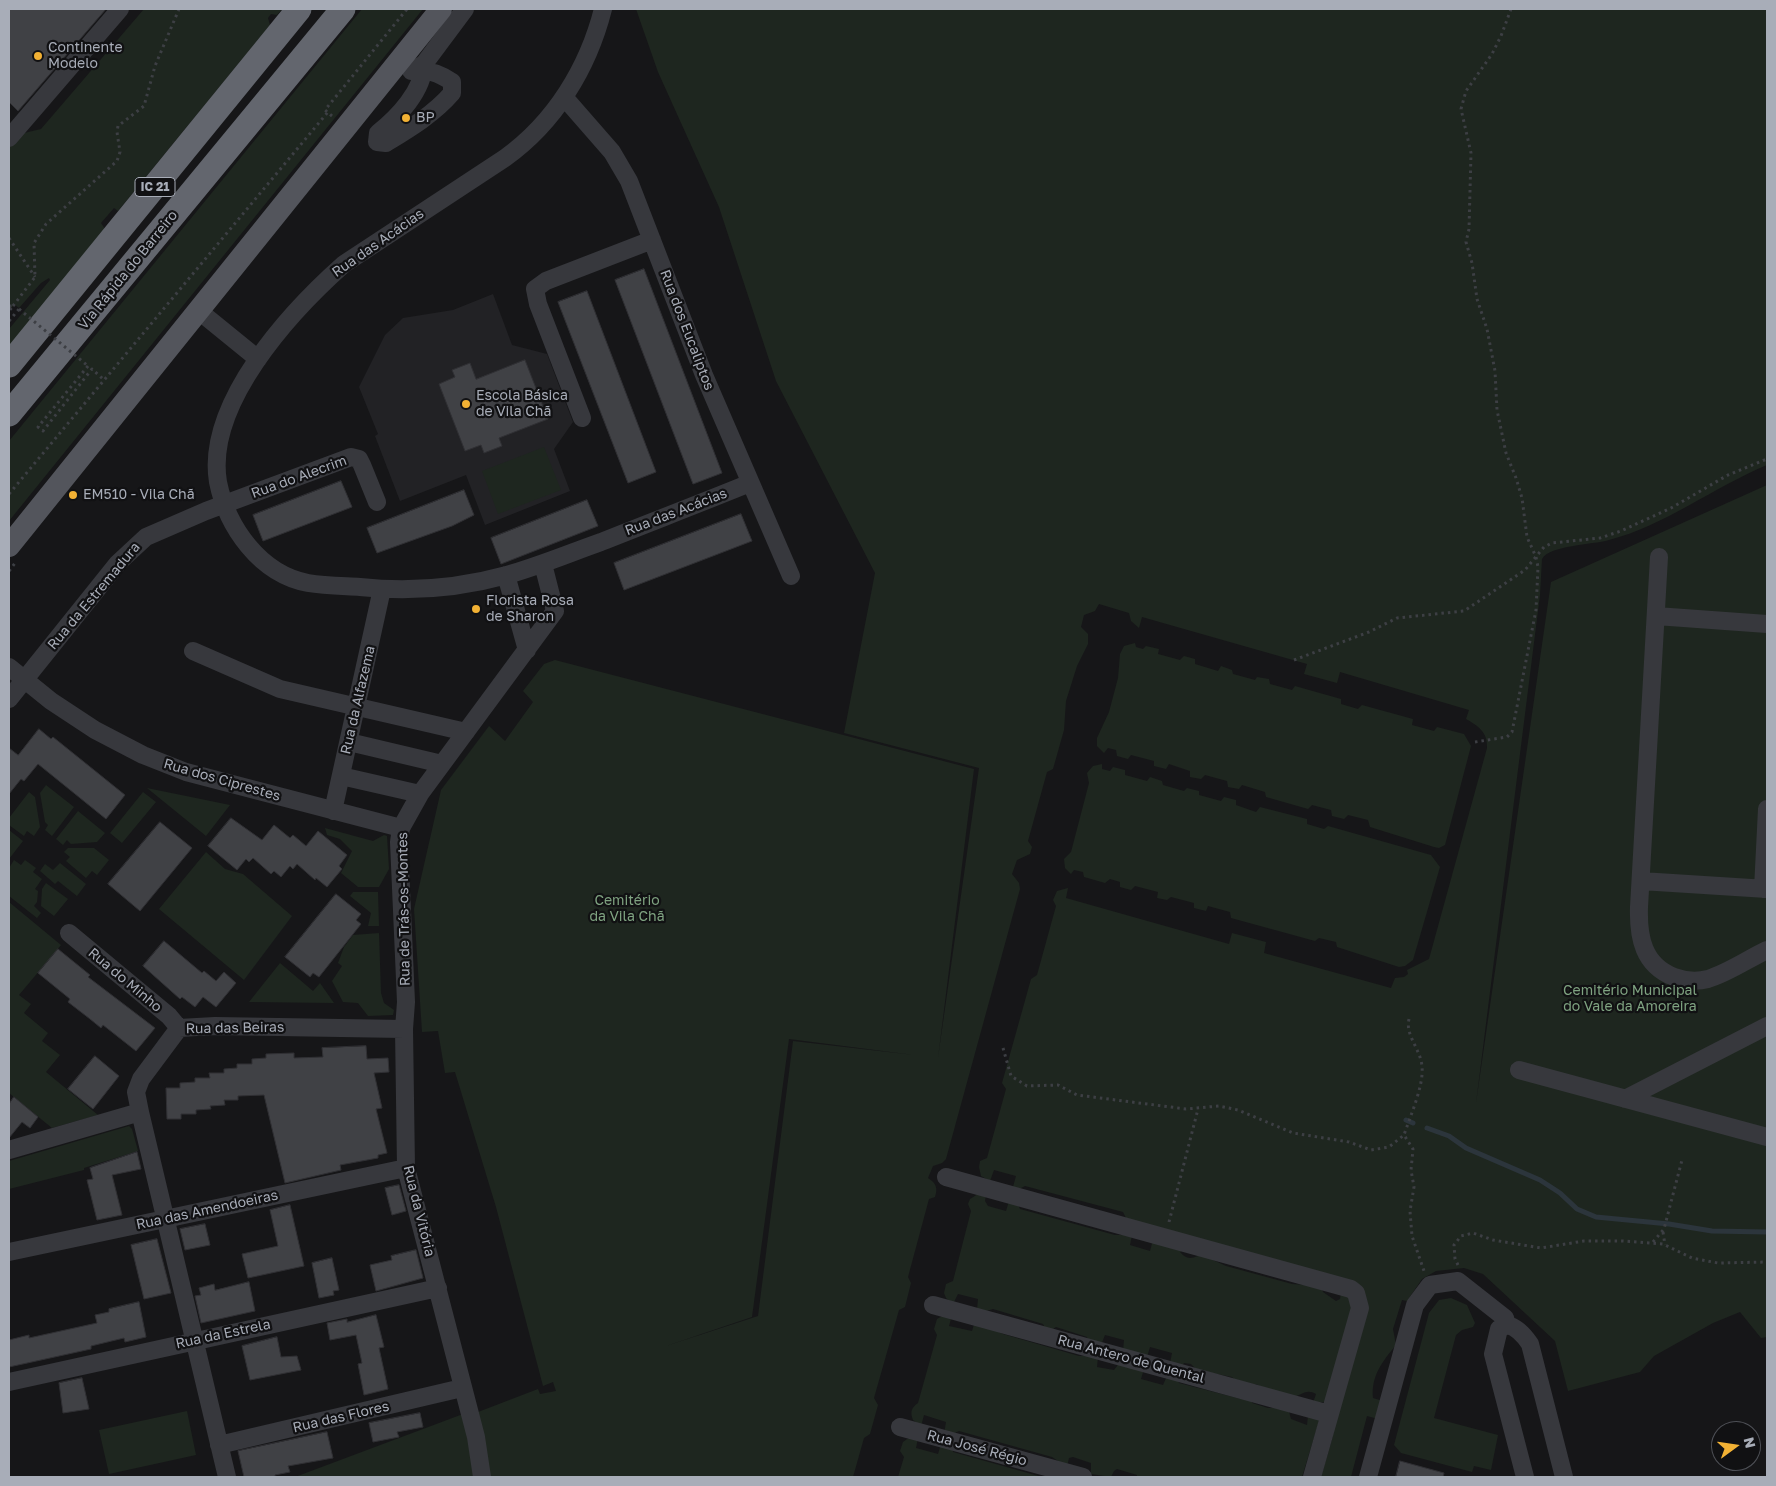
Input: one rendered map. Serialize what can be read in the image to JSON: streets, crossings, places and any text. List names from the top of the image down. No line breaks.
{"streets":{"highway":["IC 21","Via Rápida do Barreiro"],"street":["Rua das Acácias","Rua dos Eucaliptos","Rua do Alecrim","Rua da Estremadura","Rua da Alfazema","Rua dos Ciprestes","Rua de Trás-os-Montes","Rua do Minho","Rua das Beiras","Rua das Amendoeiras","Rua da Vitória","Rua da Estrela","Rua Antero de Quental","Rua das Flores","Rua José Régio"]},"crossings":[["Rua das Acácias","Rua dos Eucaliptos"],["Rua das Acácias","Rua do Alecrim"],["Rua das Acácias","Rua da Estremadura"],["Rua das Acácias","Rua da Alfazema"],["Rua das Acácias","Rua de Trás-os-Montes"],["Rua do Alecrim","Rua da Estremadura"],["Rua da Estremadura","Rua dos Ciprestes"],["Rua da Alfazema","Rua dos Ciprestes"],["Rua dos Ciprestes","Rua de Trás-os-Montes"],["Rua de Trás-os-Montes","Rua das Beiras"],["Rua de Trás-os-Montes","Rua da Vitória"],["Rua do Minho","Rua das Beiras"],["Rua das Beiras","Rua das Amendoeiras"],["Rua das Beiras","Rua da Vitória"],["Rua das Beiras","Rua da Estrela"],["Rua das Beiras","Rua das Flores"],["Rua das Amendoeiras","Rua da Vitória"],["Rua da Vitória","Rua da Estrela"],["Rua da Vitória","Rua das Flores"]],"parks":["Cemitério da Vila Chã","Cemitério Municipal do Vale da Amoreira"],"places":["Continente Modelo","BP","Escola Básica de Vila Chã","EM510 - Vila Chã","Florista Rosa de Sharon"],"north":"right"}
